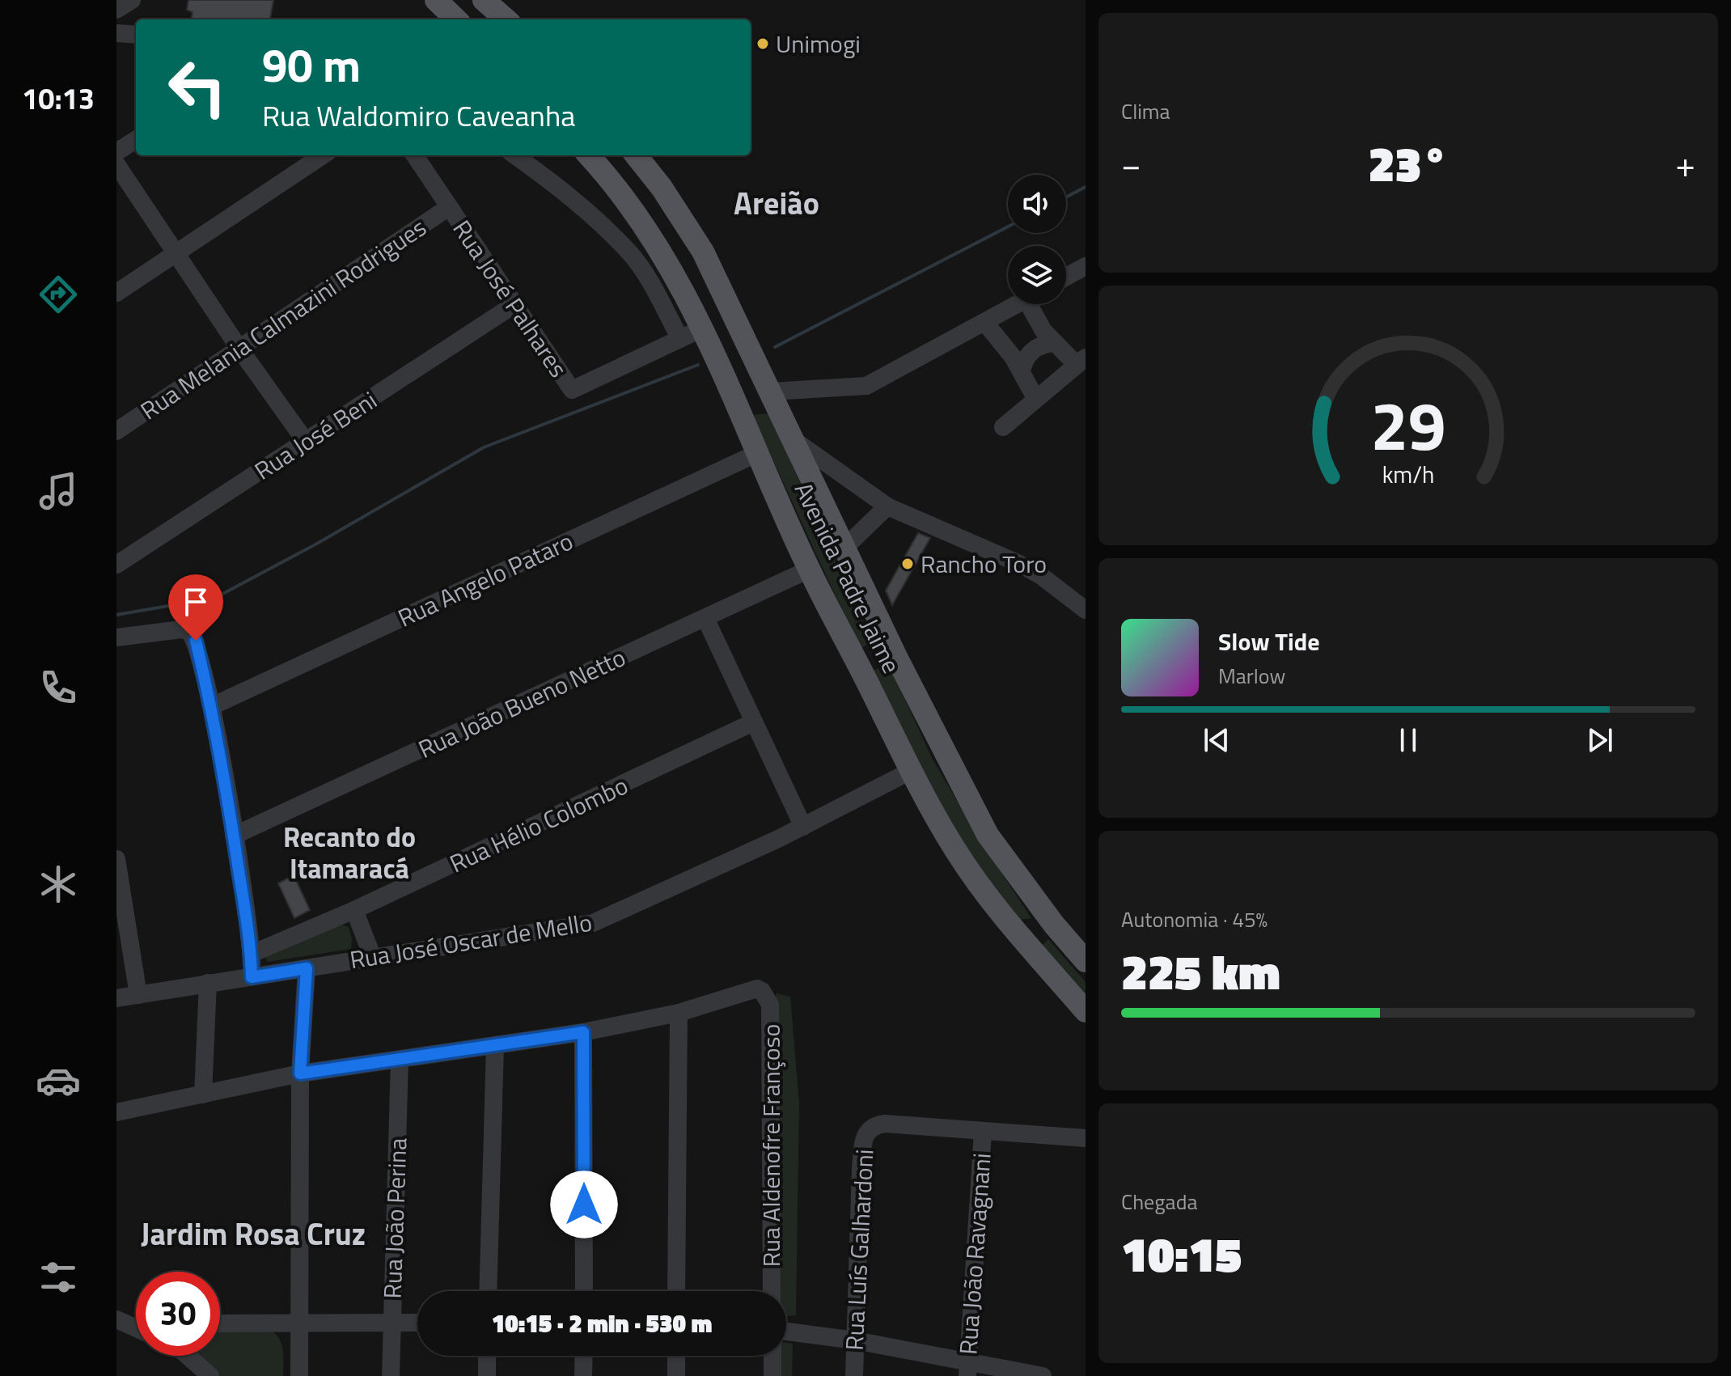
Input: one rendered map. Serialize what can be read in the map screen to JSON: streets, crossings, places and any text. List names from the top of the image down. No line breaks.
{"streets":{"main road":["Avenida Padre Jaime"],"street":["Rua José Palhares","Rua Melania Calmazini Rodrigues","Rua José Beni","Rua Angelo Pataro","Rua João Bueno Netto","Rua Hélio Colombo","Rua José Oscar de Mello","Rua Aldenofre Françoso","Rua João Perina","Rua Luís Galhardoni","Rua João Ravagnani"]},"crossings":[["Rua José Palhares","Rua Melania Calmazini Rodrigues"],["Rua José Palhares","Rua José Beni"],["Rua José Palhares","Avenida Padre Jaime"],["Avenida Padre Jaime","Rua Angelo Pataro"],["Avenida Padre Jaime","Rua João Bueno Netto"],["Avenida Padre Jaime","Rua José Oscar de Mello"],["Rua Luís Galhardoni","Rua João Ravagnani"]],"districts":["Areião","Recanto do Itamaracá","Jardim Rosa Cruz"],"places":["Unimogi","Rancho Toro"],"page":{"tabs":"10:13","tile":["Clima",["Autonomia · 45%","225 km"],["Chegada","10:15"]],"turn":["90 m","Rua Waldomiro Caveanha"],"heat":["−","23°","+"],"song":["Slow Tide","Marlow"],"limit":"30","trip":"10:15 · 2 min · 530 m","gauge":["29","km/h"]}}
